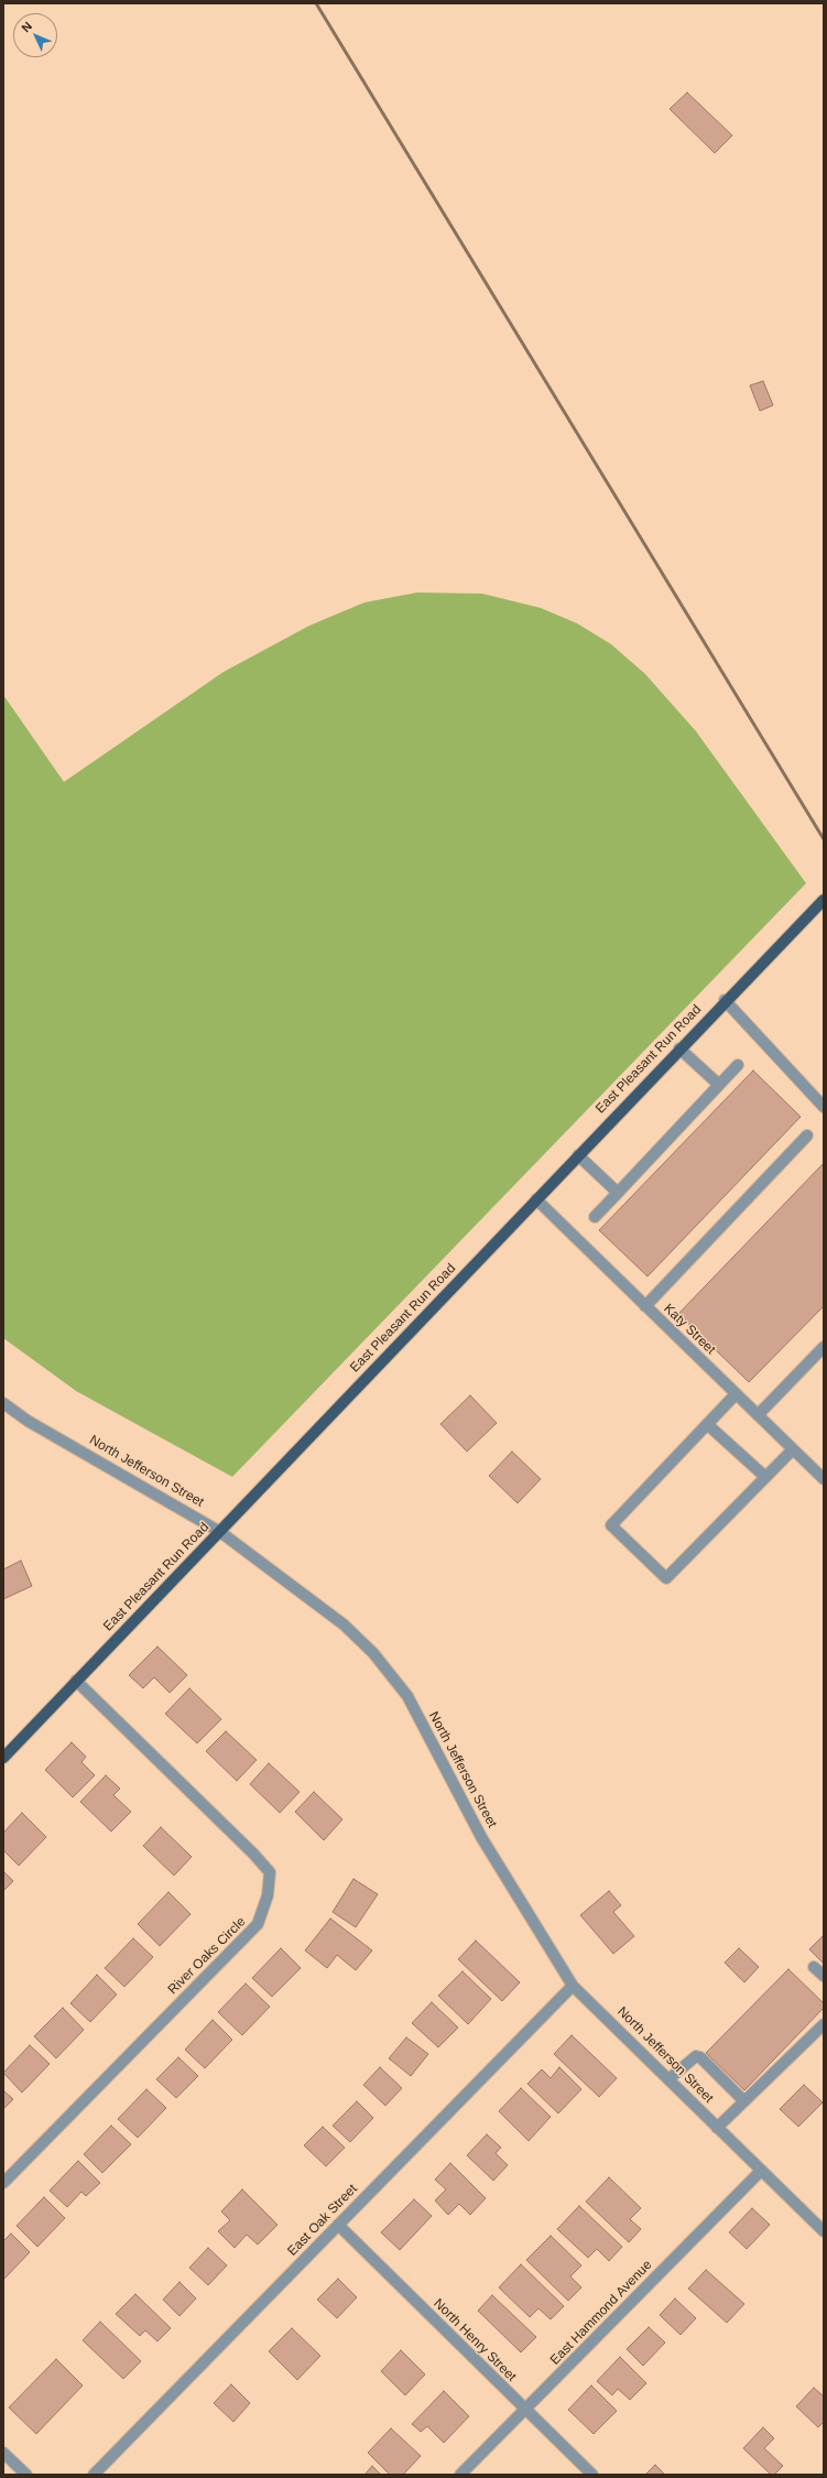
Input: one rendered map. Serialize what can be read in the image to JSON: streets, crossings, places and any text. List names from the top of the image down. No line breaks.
{"streets":{"main road":["East Pleasant Run Road"],"street":["Katy Street","North Jefferson Street","River Oaks Circle","East Oak Street","East Hammond Avenue","North Henry Street"]},"crossings":[["East Pleasant Run Road","Katy Street"],["East Pleasant Run Road","North Jefferson Street"],["East Pleasant Run Road","River Oaks Circle"],["North Jefferson Street","East Oak Street"],["North Jefferson Street","East Hammond Avenue"],["East Oak Street","North Henry Street"],["East Hammond Avenue","North Henry Street"]],"north":"top left"}
